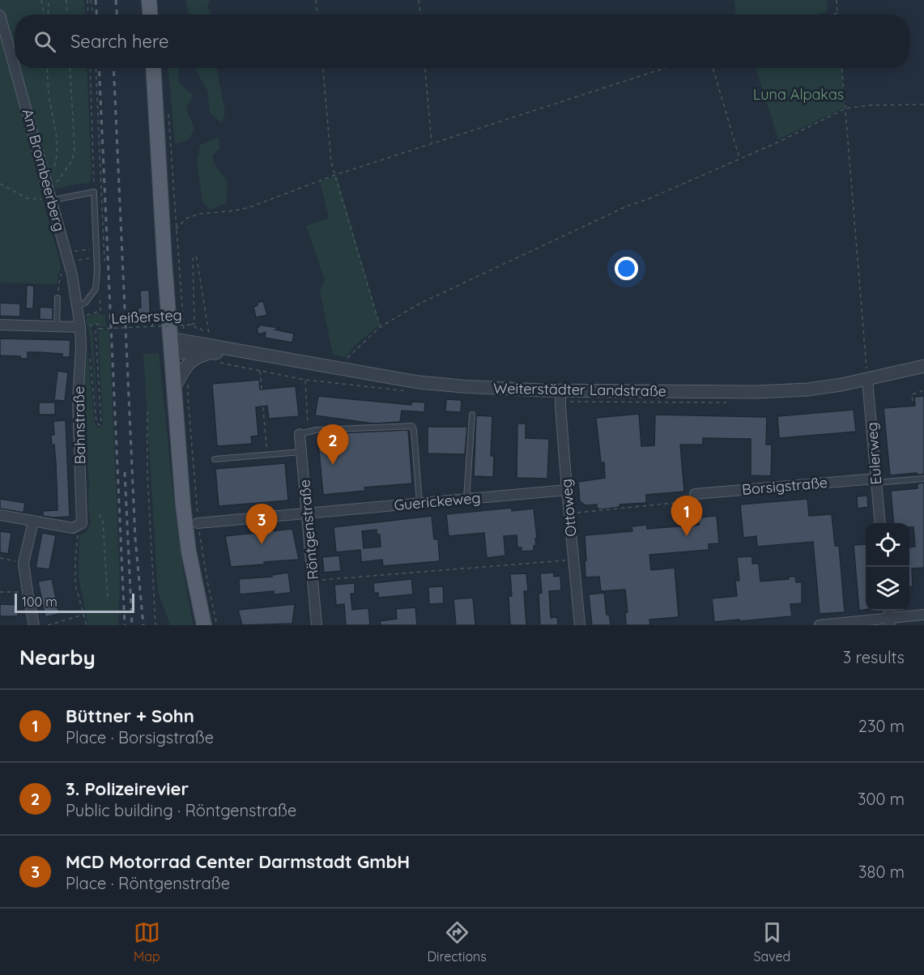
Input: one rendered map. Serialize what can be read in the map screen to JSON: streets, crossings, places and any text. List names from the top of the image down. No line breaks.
{"streets":{"street":["Am Brombeerberg","Weiterstädter Landstraße","Bahnstraße","Eulerweg","Borsigstraße","Guerickeweg","Ottoweg","Röntgenstraße"],"path":["Leißersteg"]},"crossings":[["Am Brombeerberg","Bahnstraße"],["Weiterstädter Landstraße","Eulerweg"],["Weiterstädter Landstraße","Ottoweg"],["Eulerweg","Borsigstraße"],["Guerickeweg","Ottoweg"],["Guerickeweg","Röntgenstraße"]],"parks":["Luna Alpakas"],"scale_bar":"100 m","page":{"search":"Search here","pins":["2","1","3"],"scale":"100 m","heading":["Nearby","3 results"],"list":[{"mark":"1","name":"Büttner + Sohn","note":"Place · Borsigstraße","value":"230 m"},{"mark":"2","name":"3. Polizeirevier","note":"Public building · Röntgenstraße","value":"300 m"},{"mark":"3","name":"MCD Motorrad Center Darmstadt GmbH","note":"Place · Röntgenstraße","value":"380 m"}],"nav":["Map","Directions","Saved"]}}
